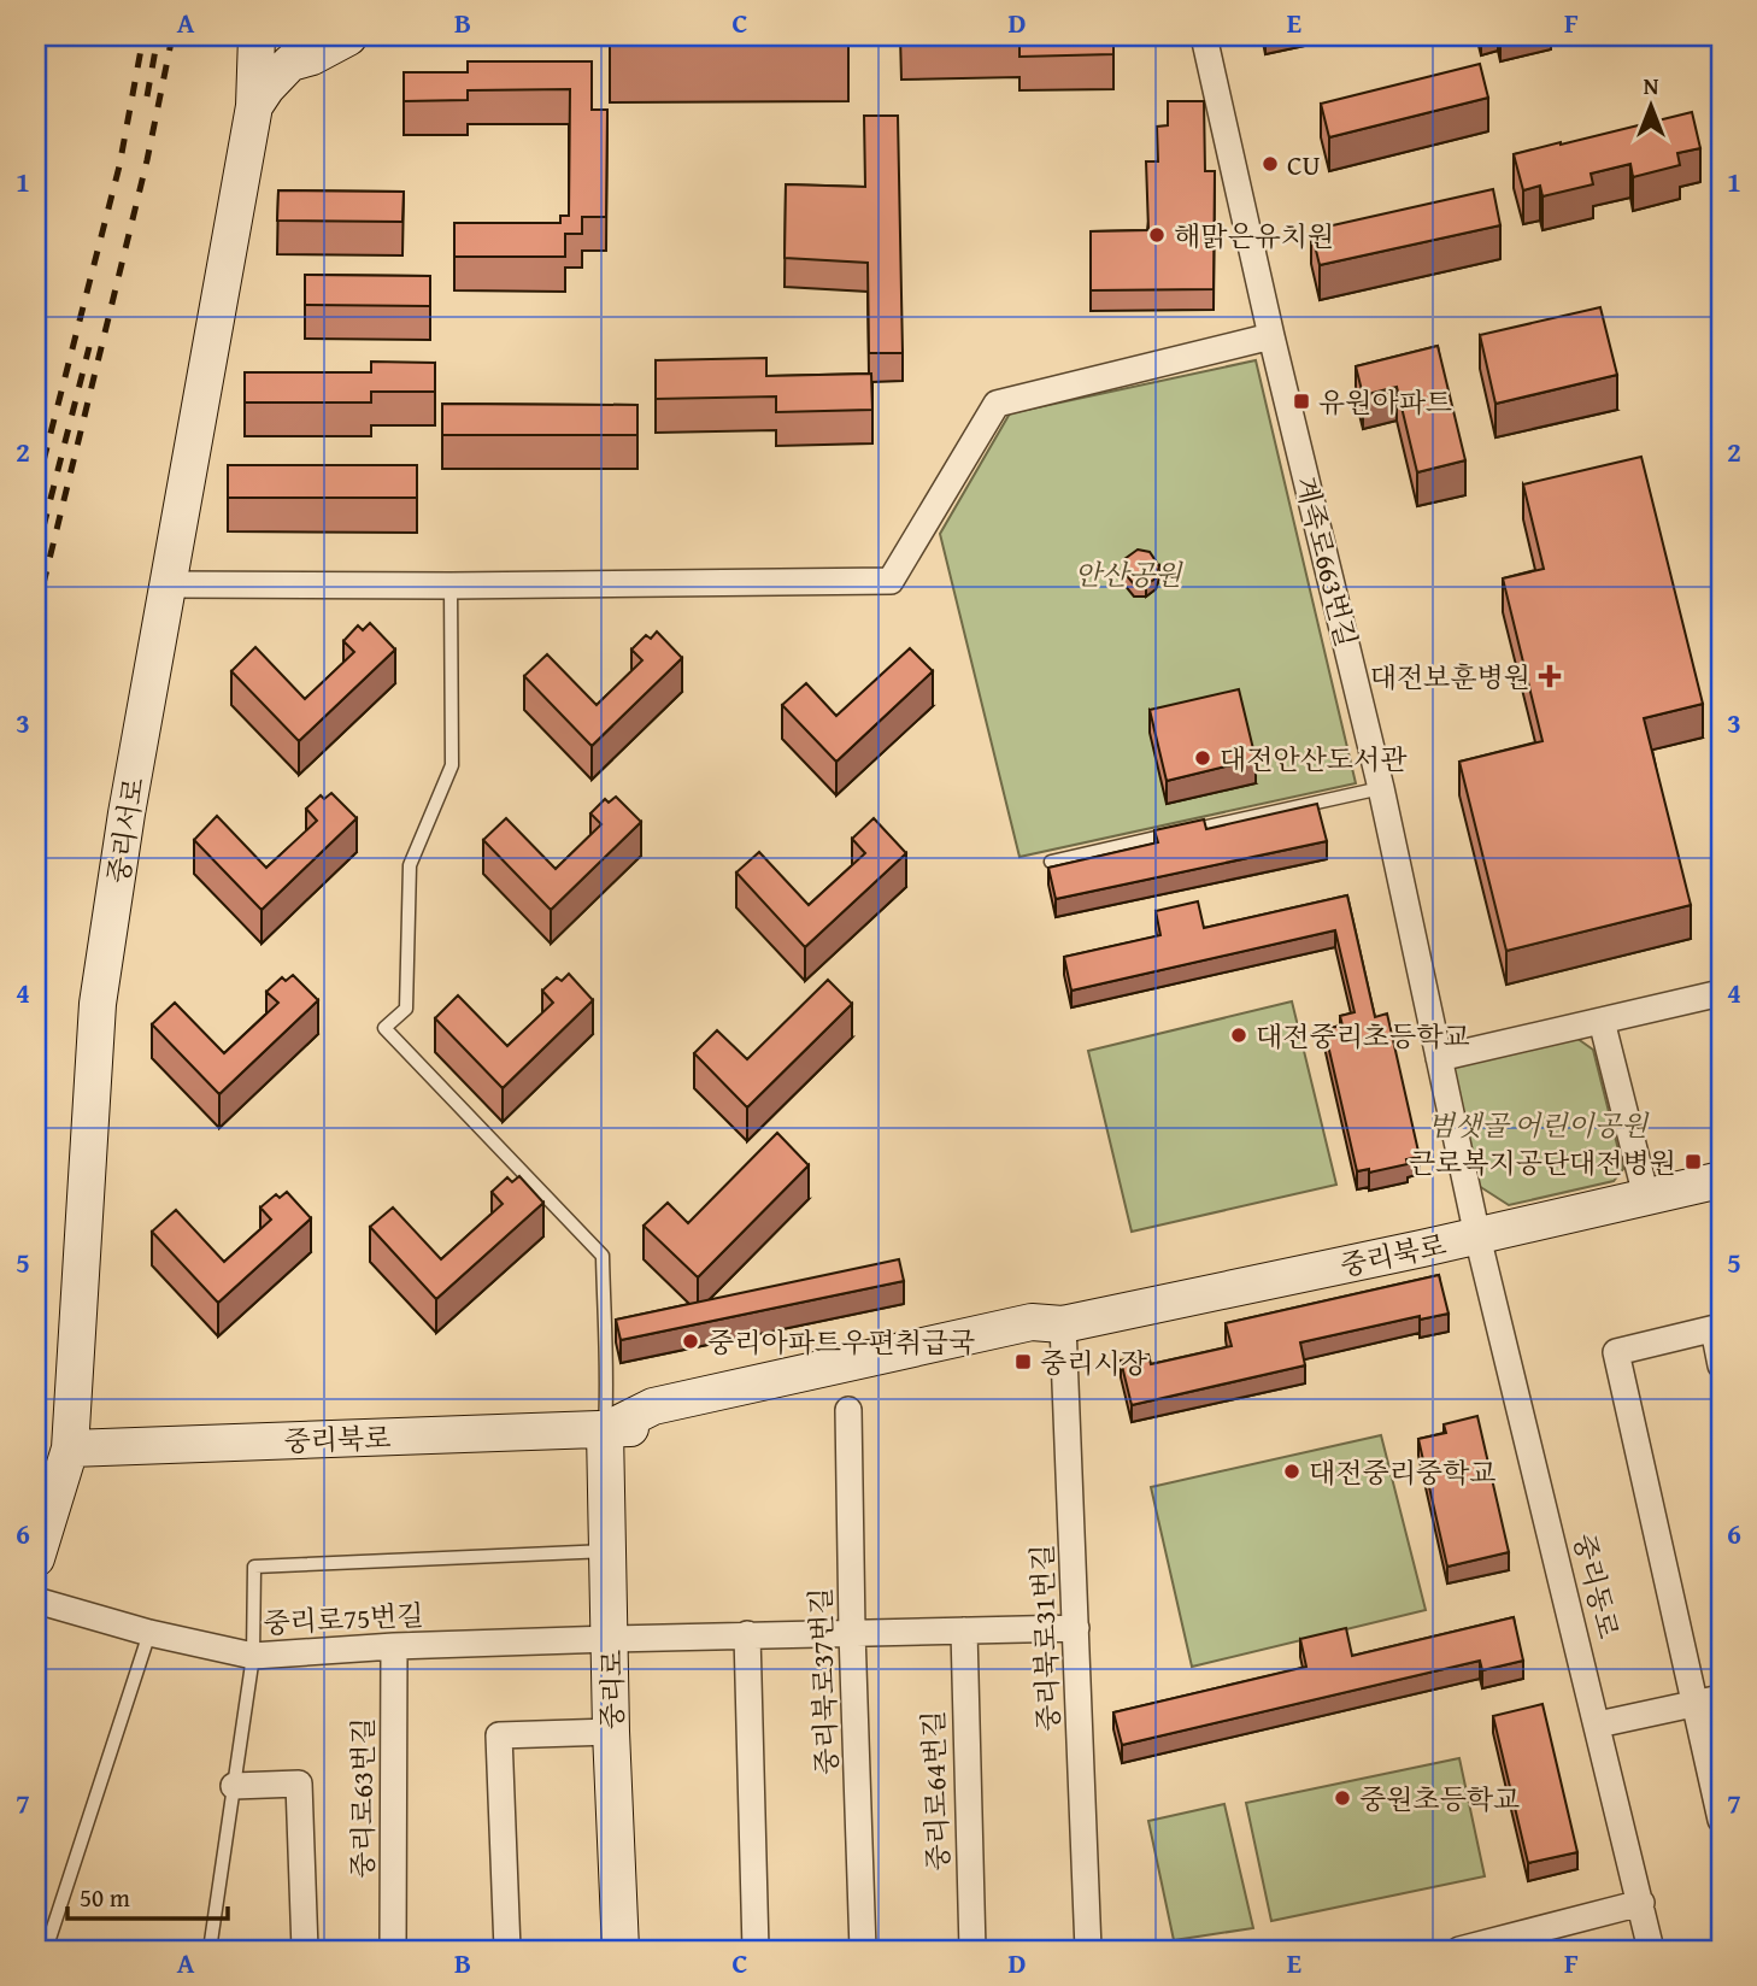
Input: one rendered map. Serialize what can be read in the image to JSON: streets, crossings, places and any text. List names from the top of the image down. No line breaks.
{"streets":{"main road":["중리서로","중리북로","중리로"],"street":["계족로663번길","중리동로","중리로75번길","중리북로31번길","중리북로37번길","중리로64번길","중리로63번길"]},"crossings":[["계족로663번길","중리북로"],["계족로663번길","중리동로"],["중리서로","중리북로"],["중리북로","중리동로"],["중리북로","중리북로31번길"],["중리북로","중리로"],["중리로75번길","중리북로31번길"],["중리로75번길","중리북로37번길"],["중리로75번길","중리로"],["중리로75번길","중리로64번길"],["중리로75번길","중리로63번길"]],"parks":["안산공원","범샛골 어린이공원"],"places":{"other":["CU","해맑은유치원","대전안산도서관","대전중리초등학교","중리아파트우편취급국","대전중리중학교","중원초등학교"],"transit":["유원아파트","근로복지공단대전병원","중리시장"],"health":["대전보훈병원"]},"scale_bar":"50 m","north":"top","grid":{"columns":["A","B","C","D","E","F"],"rows":["1","2","3","4","5","6","7"]}}
